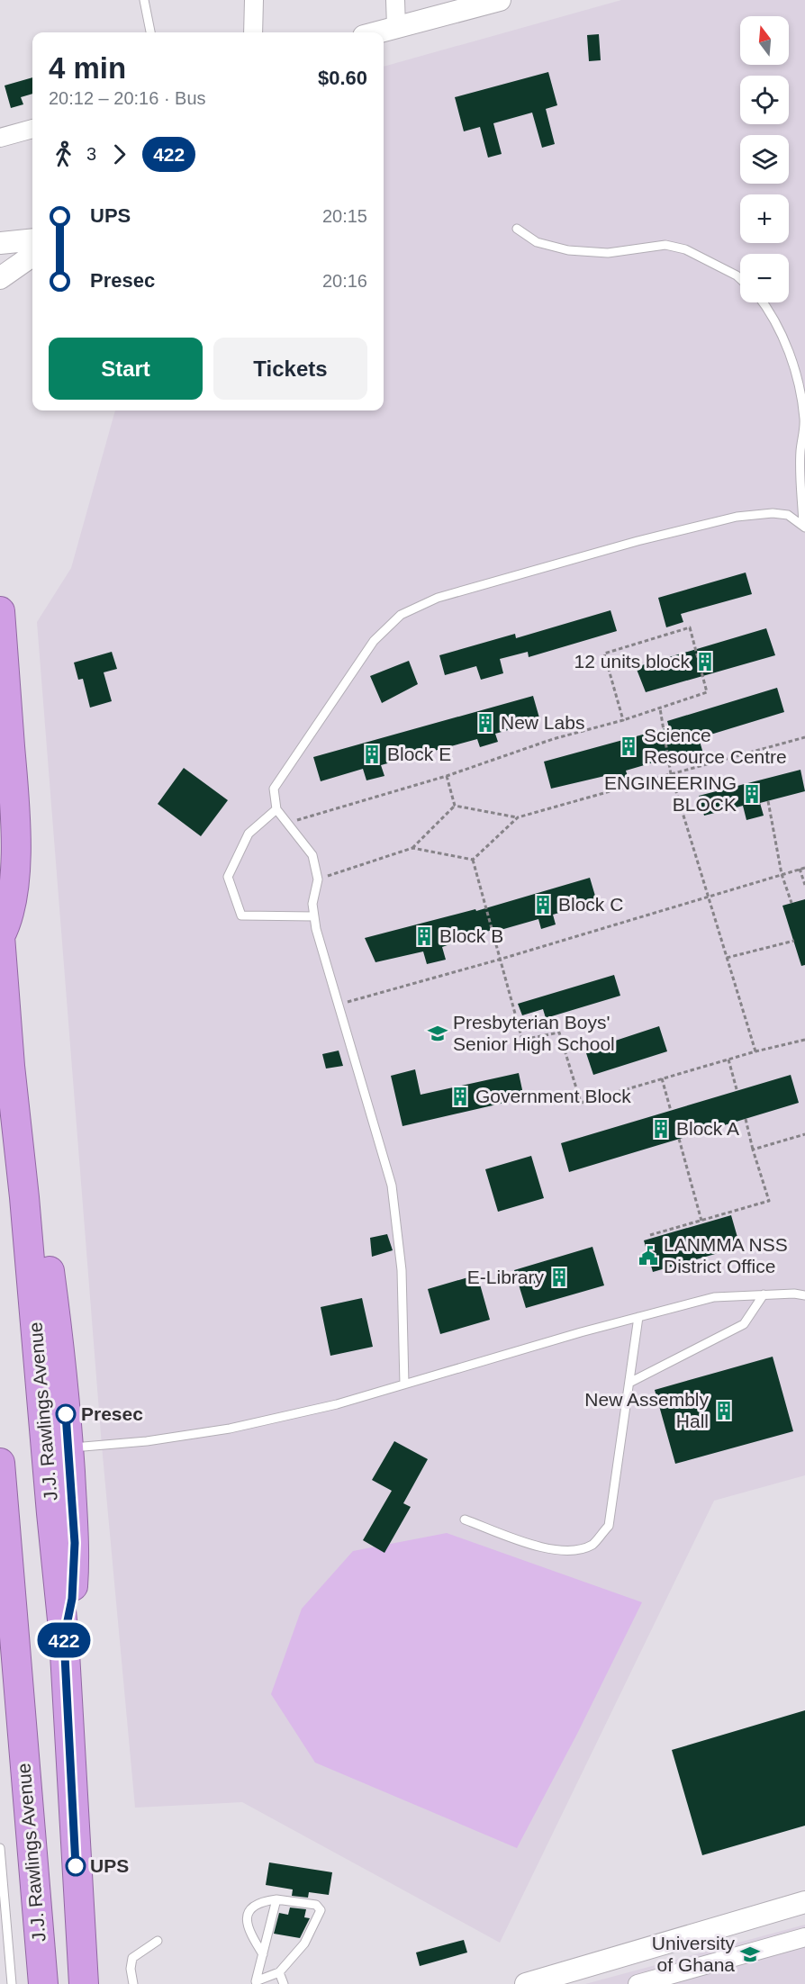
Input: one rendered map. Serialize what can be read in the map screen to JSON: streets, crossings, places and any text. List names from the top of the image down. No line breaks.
{"streets":{"highway":["J.J. Rawlings Avenue"]},"places":{"building":["12 units block","New Labs","Science Resource Centre","Block E","ENGINEERING BLOCK","Block C","Block B","Government Block","Block A","E-Library","New Assembly Hall"],"school or university":["Presbyterian Boys' Senior High School","University of Ghana"],"public building":["LANMMA NSS District Office"],"other":["Presec","UPS"]},"lines":["bus line 422"],"north":"top","page":{"on_map":"422","map_buttons":["+","−"],"heading":["4 min","20:12 – 20:16 · Bus","$0.60"],"legs":["3","422"],"list":[{"name":"UPS","value":"20:15"},{"name":"Presec","value":"20:16"}],"buttons":["Start","Tickets"]}}
